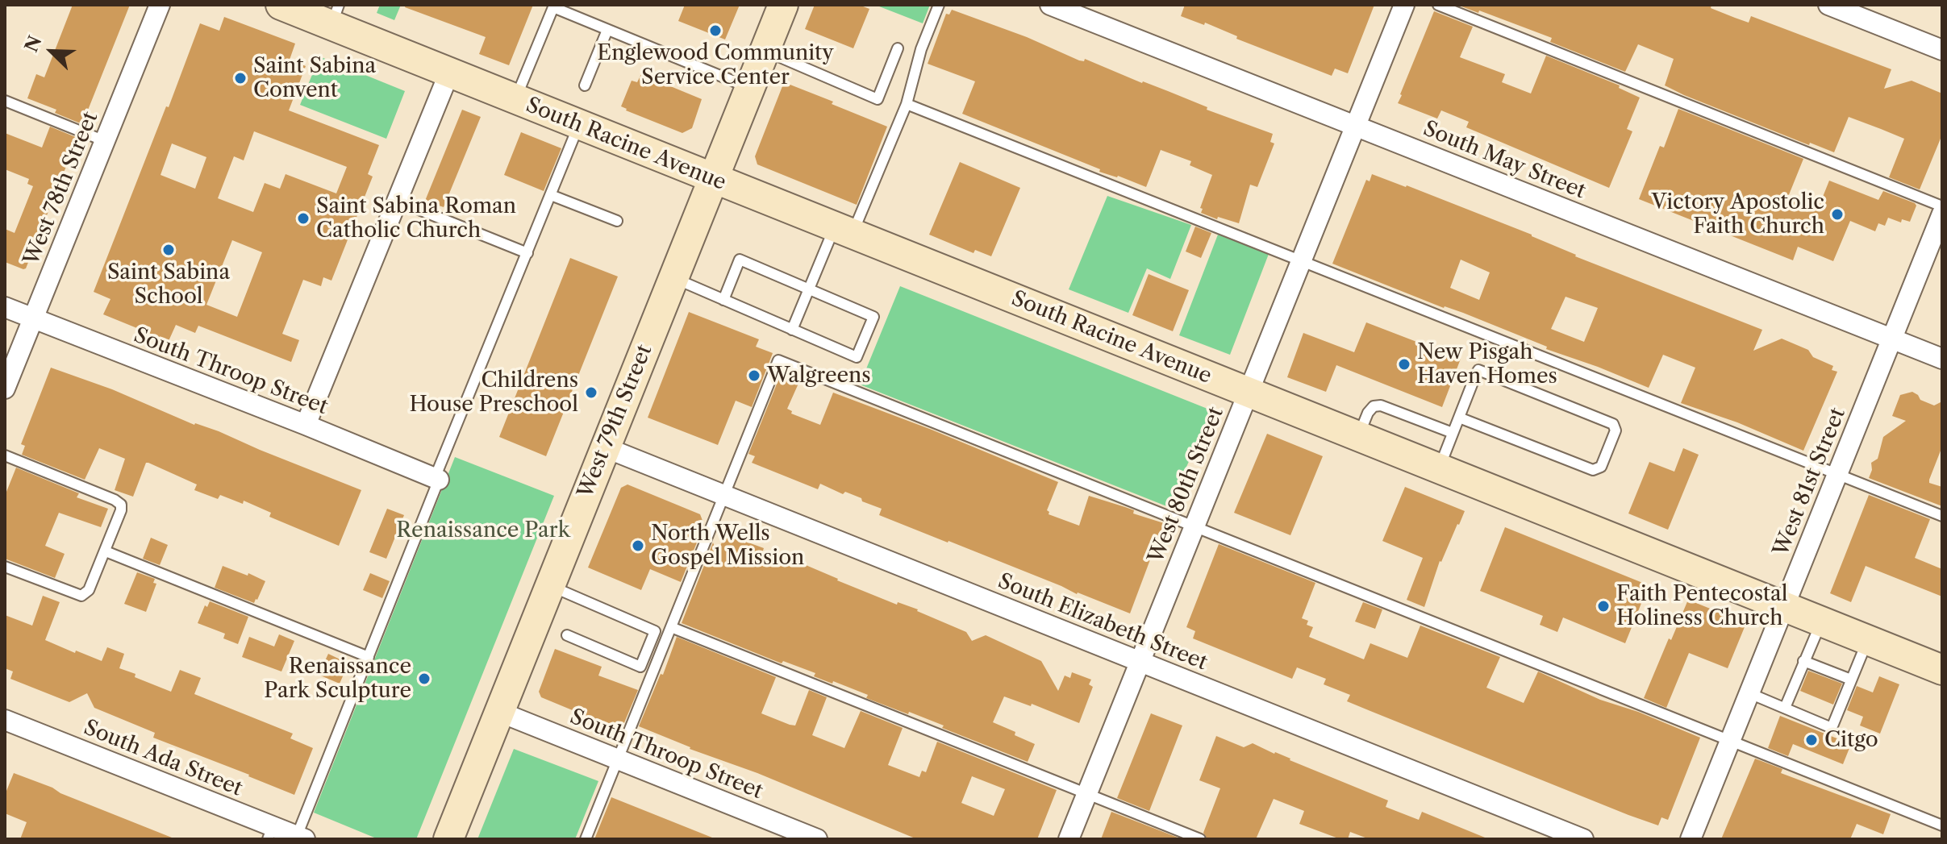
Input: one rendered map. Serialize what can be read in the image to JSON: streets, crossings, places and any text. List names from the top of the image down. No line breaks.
{"streets":{"street":["South Racine Avenue","South May Street","West 78th Street","South Throop Street","West 79th Street","West 81st Street","West 80th Street","South Elizabeth Street","South Ada Street"]},"crossings":[["South Racine Avenue","West 79th Street"],["South Racine Avenue","West 81st Street"],["South Racine Avenue","West 80th Street"],["South May Street","West 81st Street"],["South May Street","West 80th Street"],["West 78th Street","South Throop Street"],["South Throop Street","West 79th Street"],["West 79th Street","South Elizabeth Street"],["West 80th Street","South Elizabeth Street"]],"parks":["Renaissance Park"],"places":["Englewood Community Service Center","Saint Sabina Convent","Victory Apostolic Faith Church","Saint Sabina Roman Catholic Church","Saint Sabina School","New Pisgah Haven Homes","Walgreens","Childrens House Preschool","North Wells Gospel Mission","Faith Pentecostal Holiness Church","Renaissance Park Sculpture","Citgo"],"north":"top left"}
